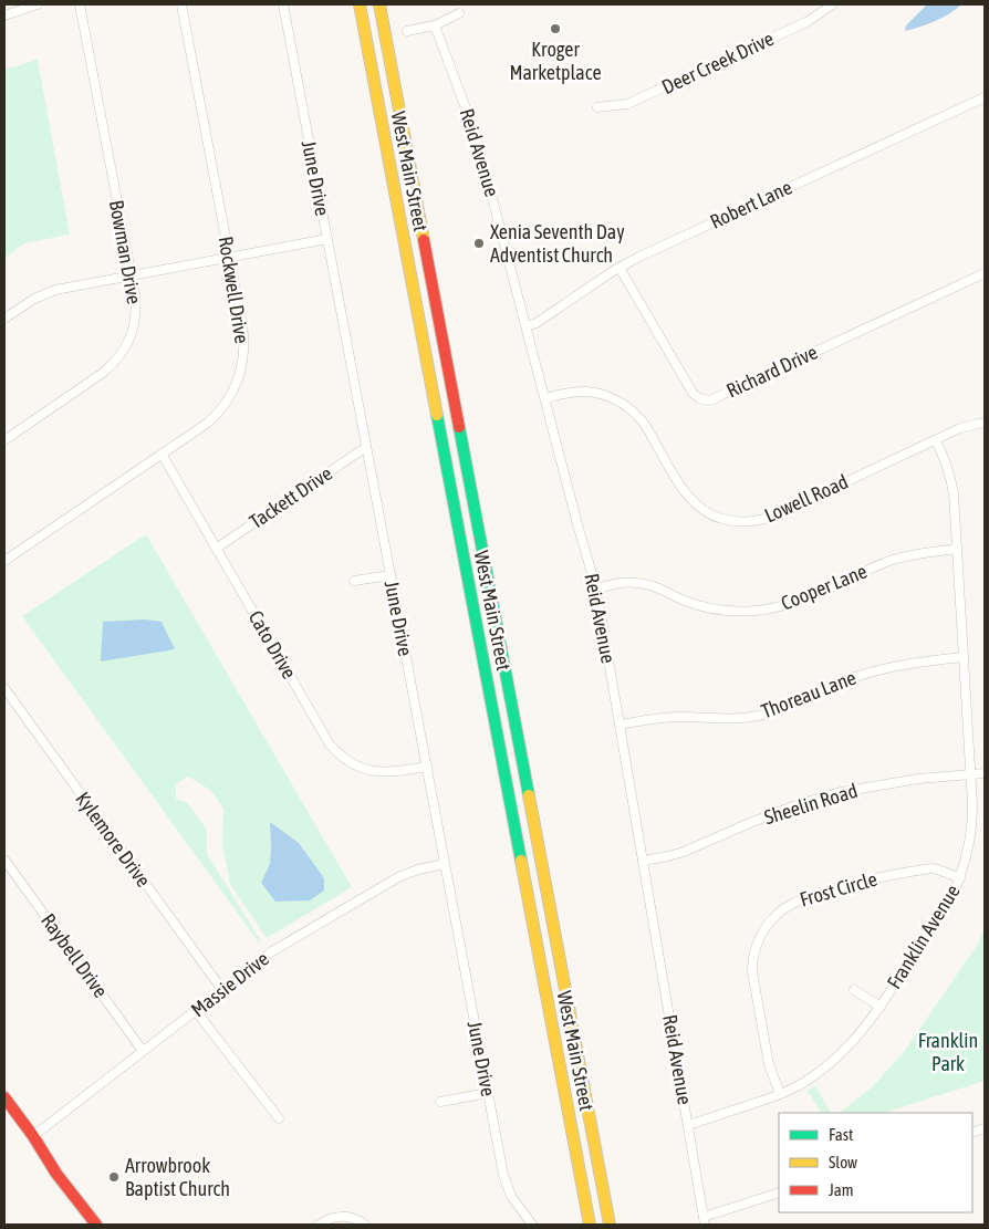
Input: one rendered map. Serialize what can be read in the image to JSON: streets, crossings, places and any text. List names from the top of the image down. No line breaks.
{"streets":{"main road":["West Main Street"],"street":["Deer Creek Drive","Reid Avenue","June Drive","Robert Lane","Bowman Drive","Rockwell Drive","Richard Drive","Tackett Drive","Lowell Road","Cooper Lane","Cato Drive","Thoreau Lane","Sheelin Road","Kylemore Drive","Frost Circle","Franklin Avenue","Raybell Drive","Massie Drive"]},"crossings":[["Reid Avenue","Robert Lane"],["Reid Avenue","Lowell Road"],["Reid Avenue","Cooper Lane"],["Reid Avenue","Thoreau Lane"],["Reid Avenue","Sheelin Road"],["Reid Avenue","Franklin Avenue"],["June Drive","Tackett Drive"],["June Drive","Cato Drive"],["June Drive","Massie Drive"],["Robert Lane","Richard Drive"],["Rockwell Drive","Cato Drive"],["Tackett Drive","Cato Drive"],["Lowell Road","Franklin Avenue"],["Cooper Lane","Franklin Avenue"],["Thoreau Lane","Franklin Avenue"],["Sheelin Road","Franklin Avenue"],["Kylemore Drive","Massie Drive"],["Frost Circle","Franklin Avenue"],["Raybell Drive","Massie Drive"]],"parks":["Franklin Park"],"places":["Kroger Marketplace","Xenia Seventh Day Adventist Church","Arrowbrook Baptist Church"],"legend":["Fast","Slow","Jam"]}
